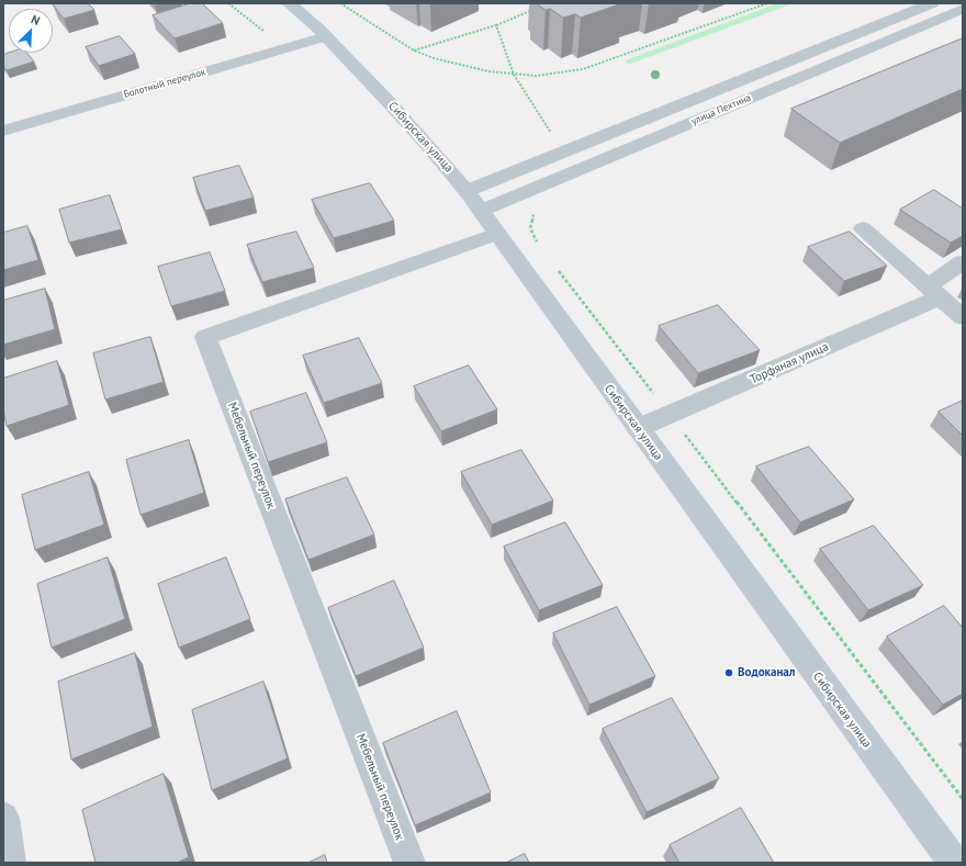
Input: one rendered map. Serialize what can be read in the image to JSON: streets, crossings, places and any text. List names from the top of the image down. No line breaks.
{"streets":{"main road":["Сибирская улица"],"street":["Болотный переулок","улица Пехтина","Торфяная улица","Мебельный переулок"]},"crossings":[["Болотный переулок","Сибирская улица"],["улица Пехтина","Сибирская улица"],["Сибирская улица","Торфяная улица"],["Сибирская улица","Мебельный переулок"]],"places":["Водоканал"],"north":"top right"}
